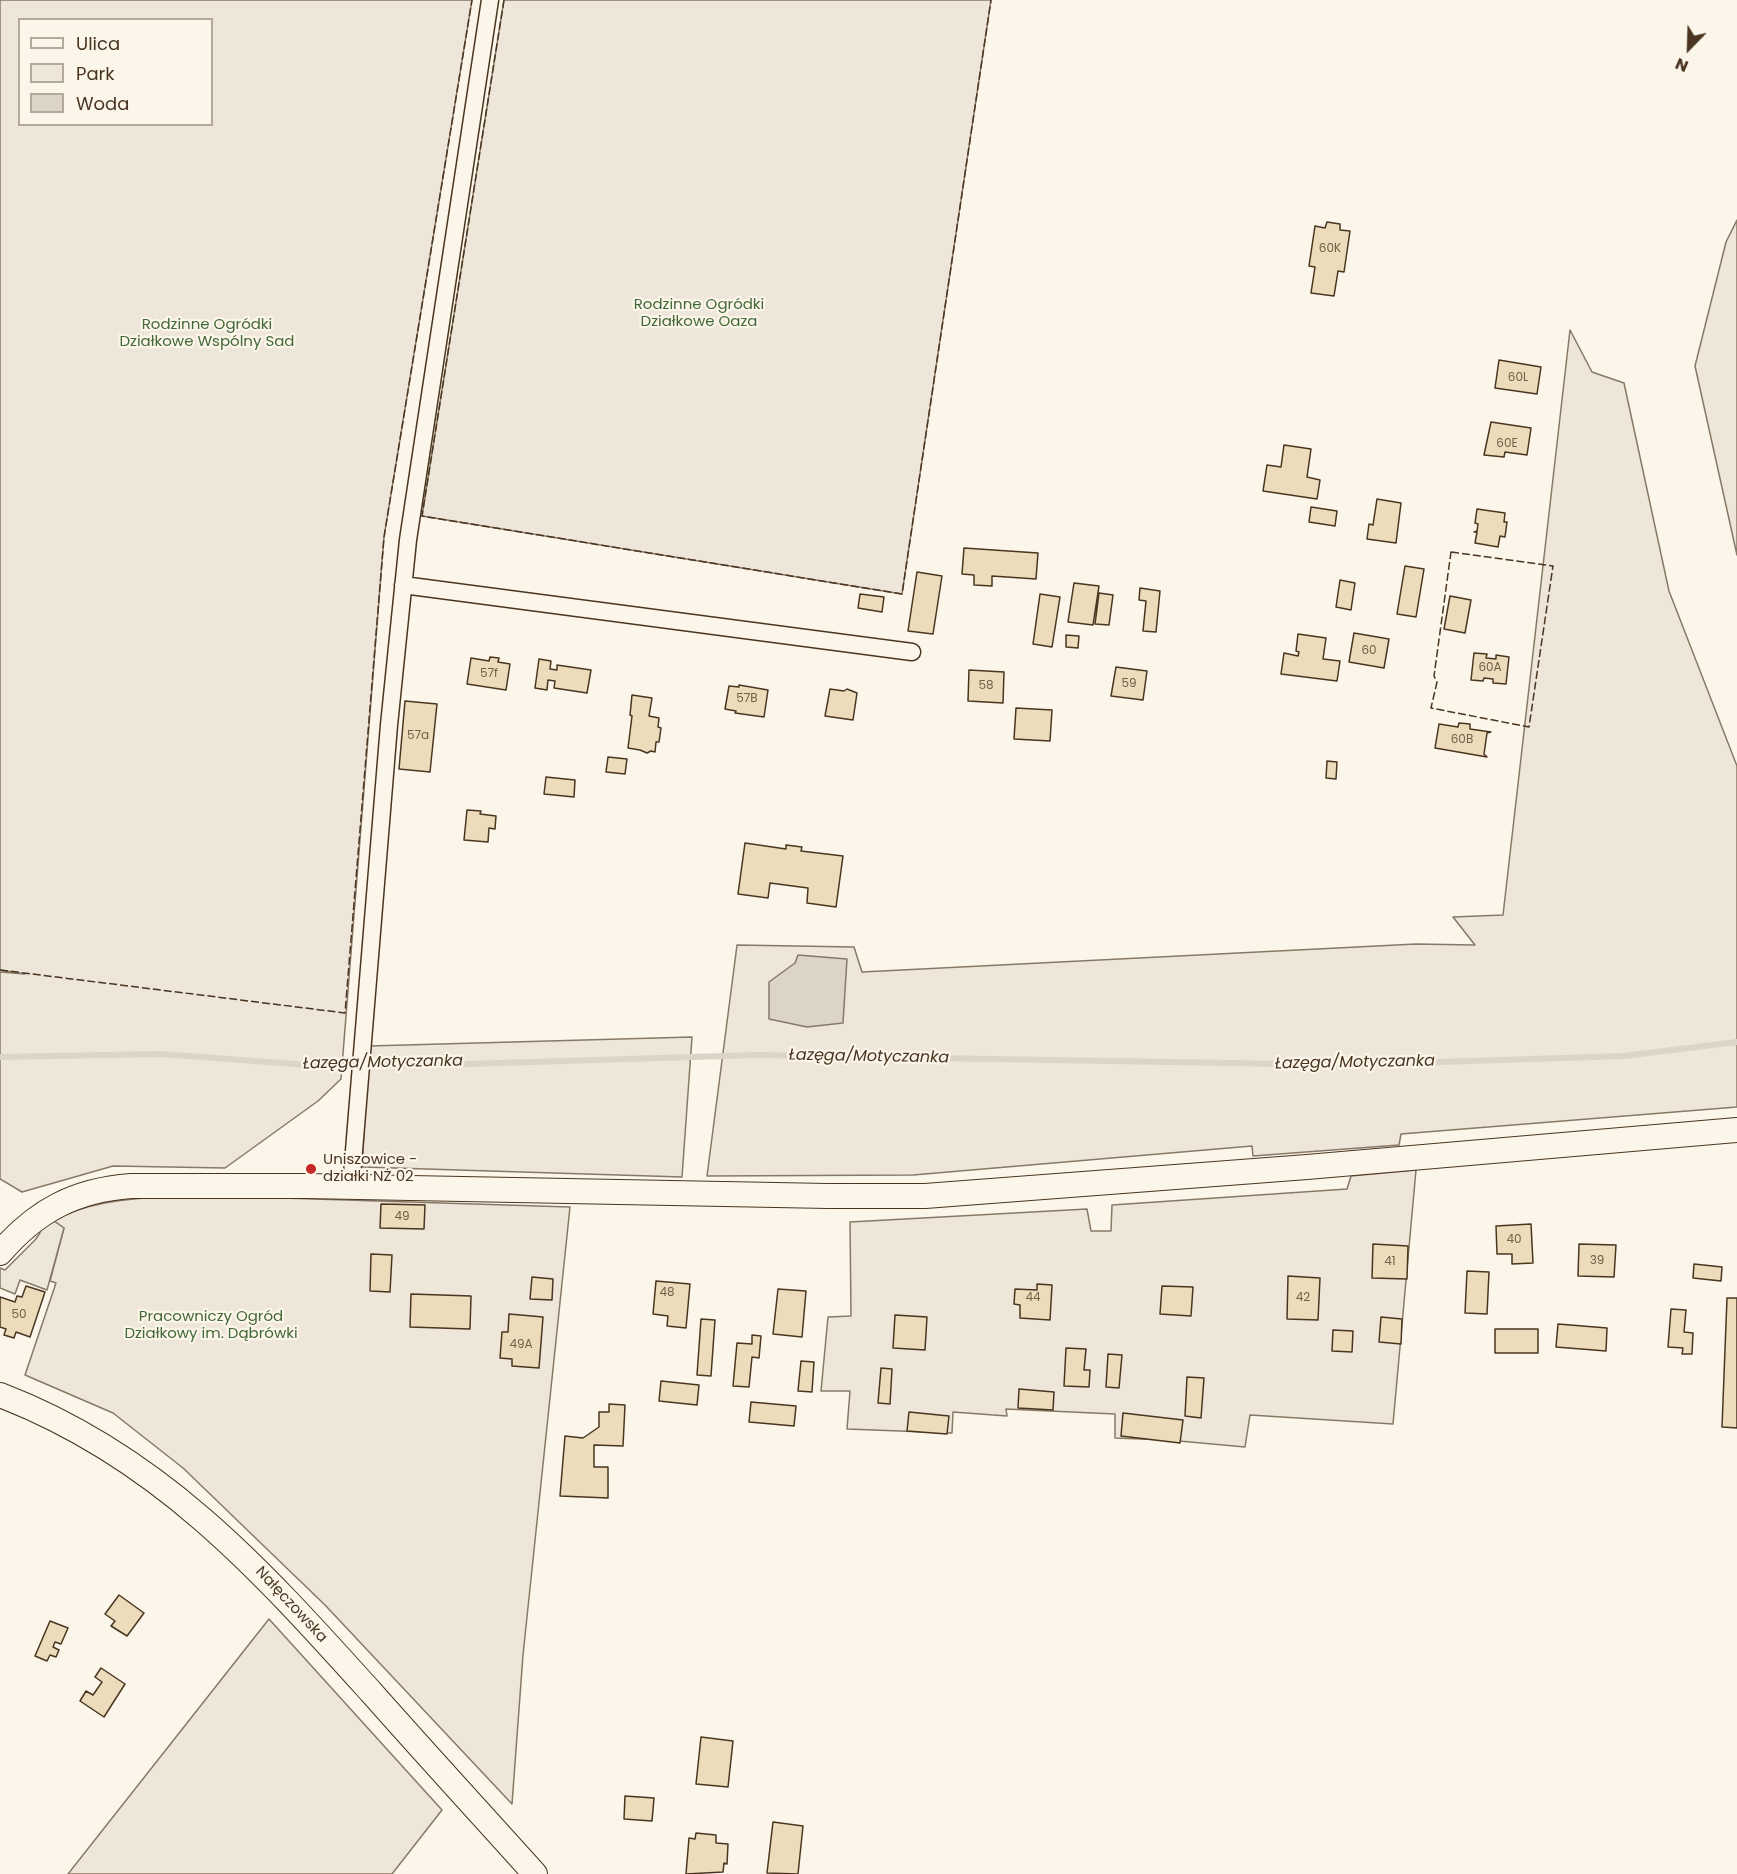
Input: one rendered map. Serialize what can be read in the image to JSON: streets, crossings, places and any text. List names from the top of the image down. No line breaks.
{"streets":{"street":["Nałęczowska"]},"water":["Łazęga/Motyczanka"],"parks":["Rodzinne Ogródki Działkowe Oaza","Rodzinne Ogródki Działkowe Wspólny Sad","Pracowniczy Ogród Działkowy im. Dąbrówki"],"places":["Uniszowice - działki NŻ 02"],"house_numbers":["60K","60L","60E","60","60A","57f","59","58","57B","57a","60B","49","40","39","41","48","44","42","50","49A"],"legend":["Ulica","Park","Woda"],"north":"bottom left"}
